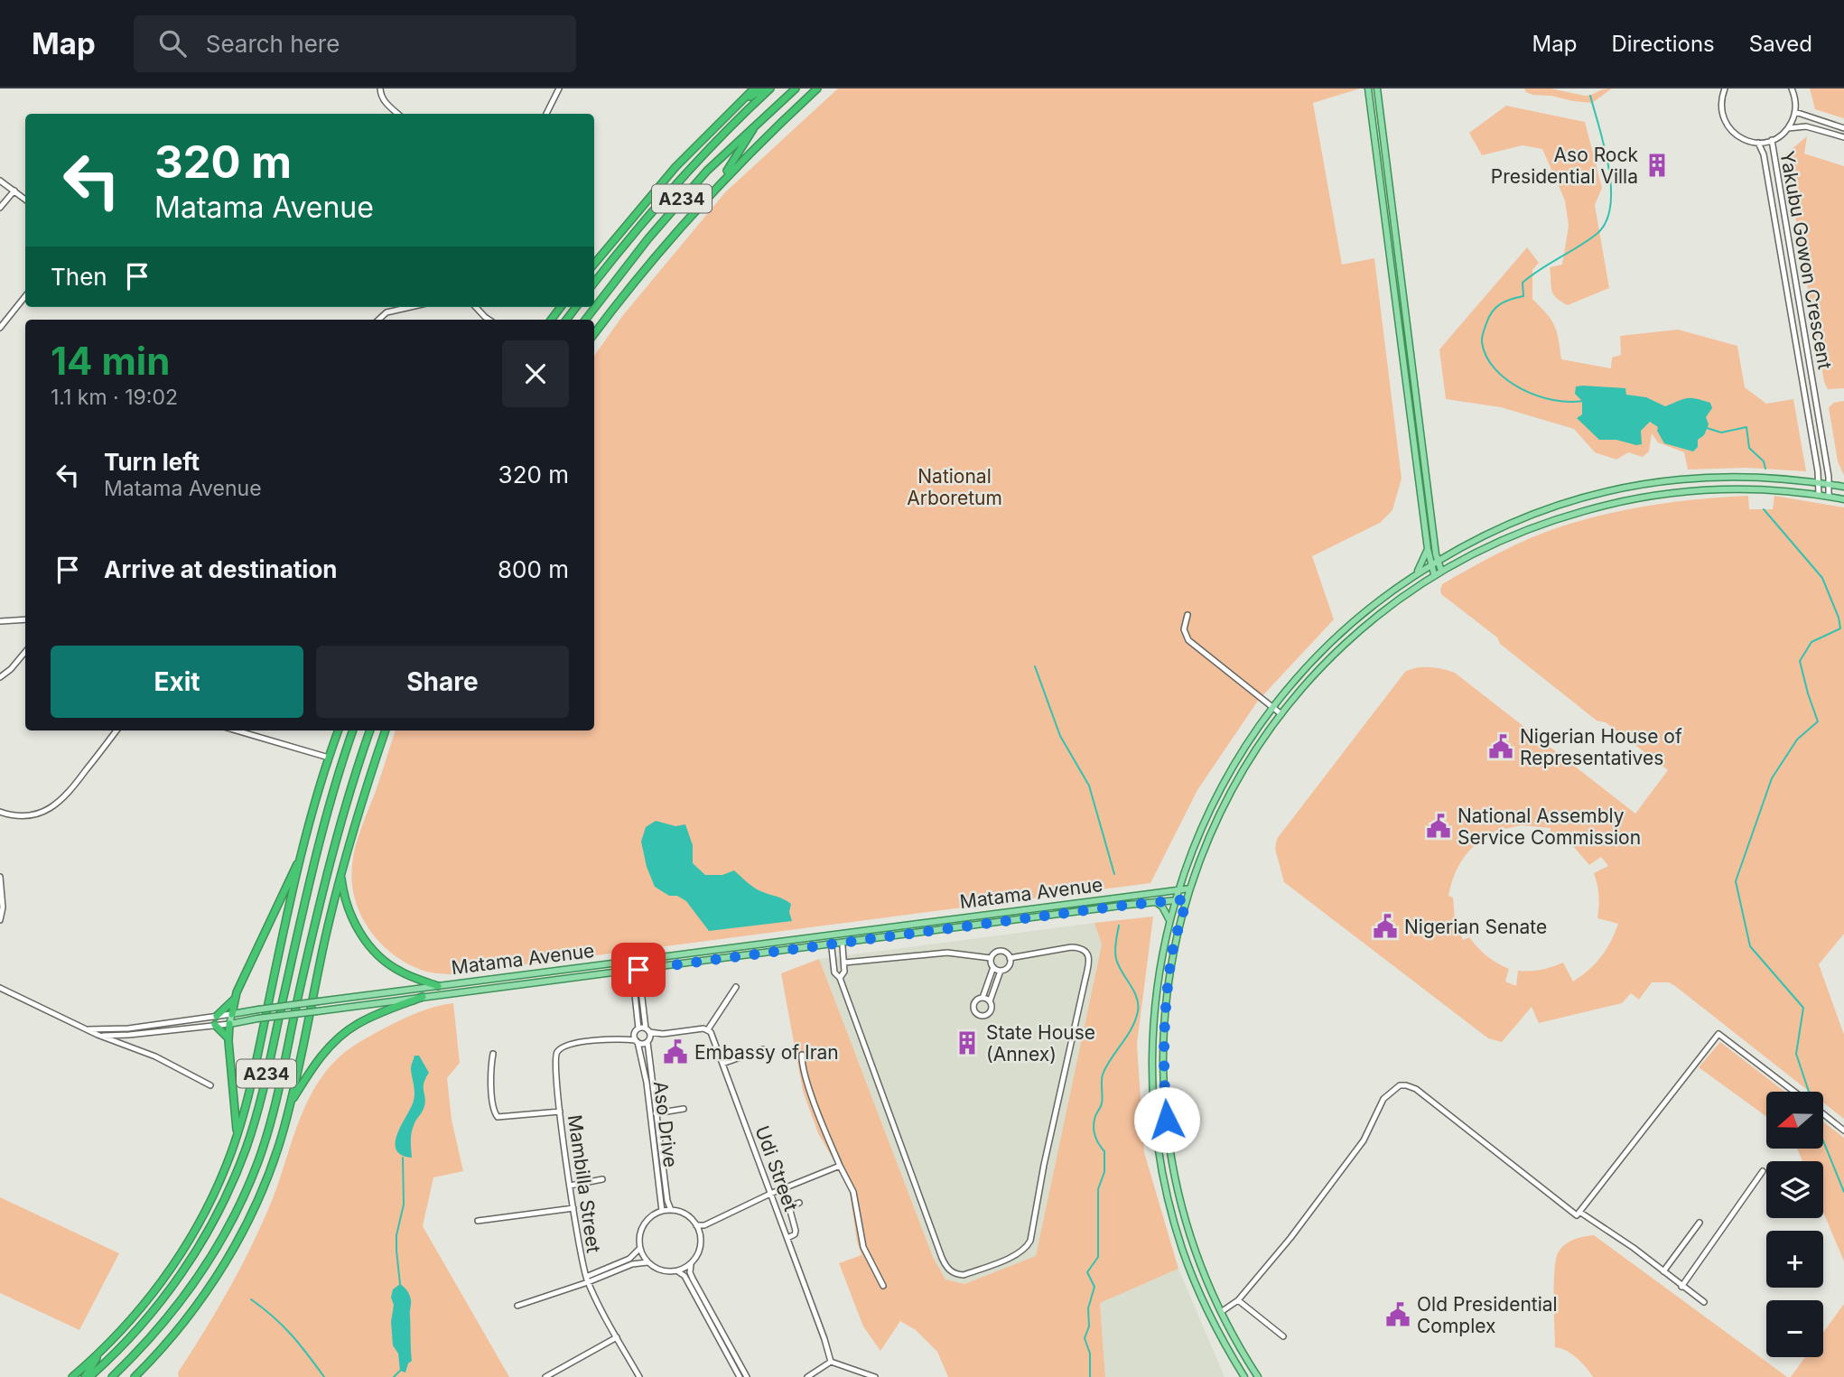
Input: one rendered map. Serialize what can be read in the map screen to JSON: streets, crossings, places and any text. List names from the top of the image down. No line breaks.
{"streets":{"highway":["A234"],"main road":["Matama Avenue"],"street":["Yakubu Gowon Crescent","Aso Drive","Udi Street","Mambilla Street"]},"parks":["National Arboretum"],"places":{"building":["Aso Rock Presidential Villa","State House (Annex)"],"public building":["Nigerian House of Representatives","National Assembly Service Commission","Nigerian Senate","Embassy of Iran","Old Presidential Complex"]},"north":"left","page":{"header":"Map","search":"Search here","nav":["Map","Directions","Saved"],"turn":["320 m","Matama Avenue"],"then":"Then","heading":["14 min","1.1 km · 19:02"],"list":[{"name":"Turn left","note":"Matama Avenue","value":"320 m"},{"name":"Arrive at destination","value":"800 m"}],"buttons":["Exit","Share"],"map_buttons":["+","−"]}}
